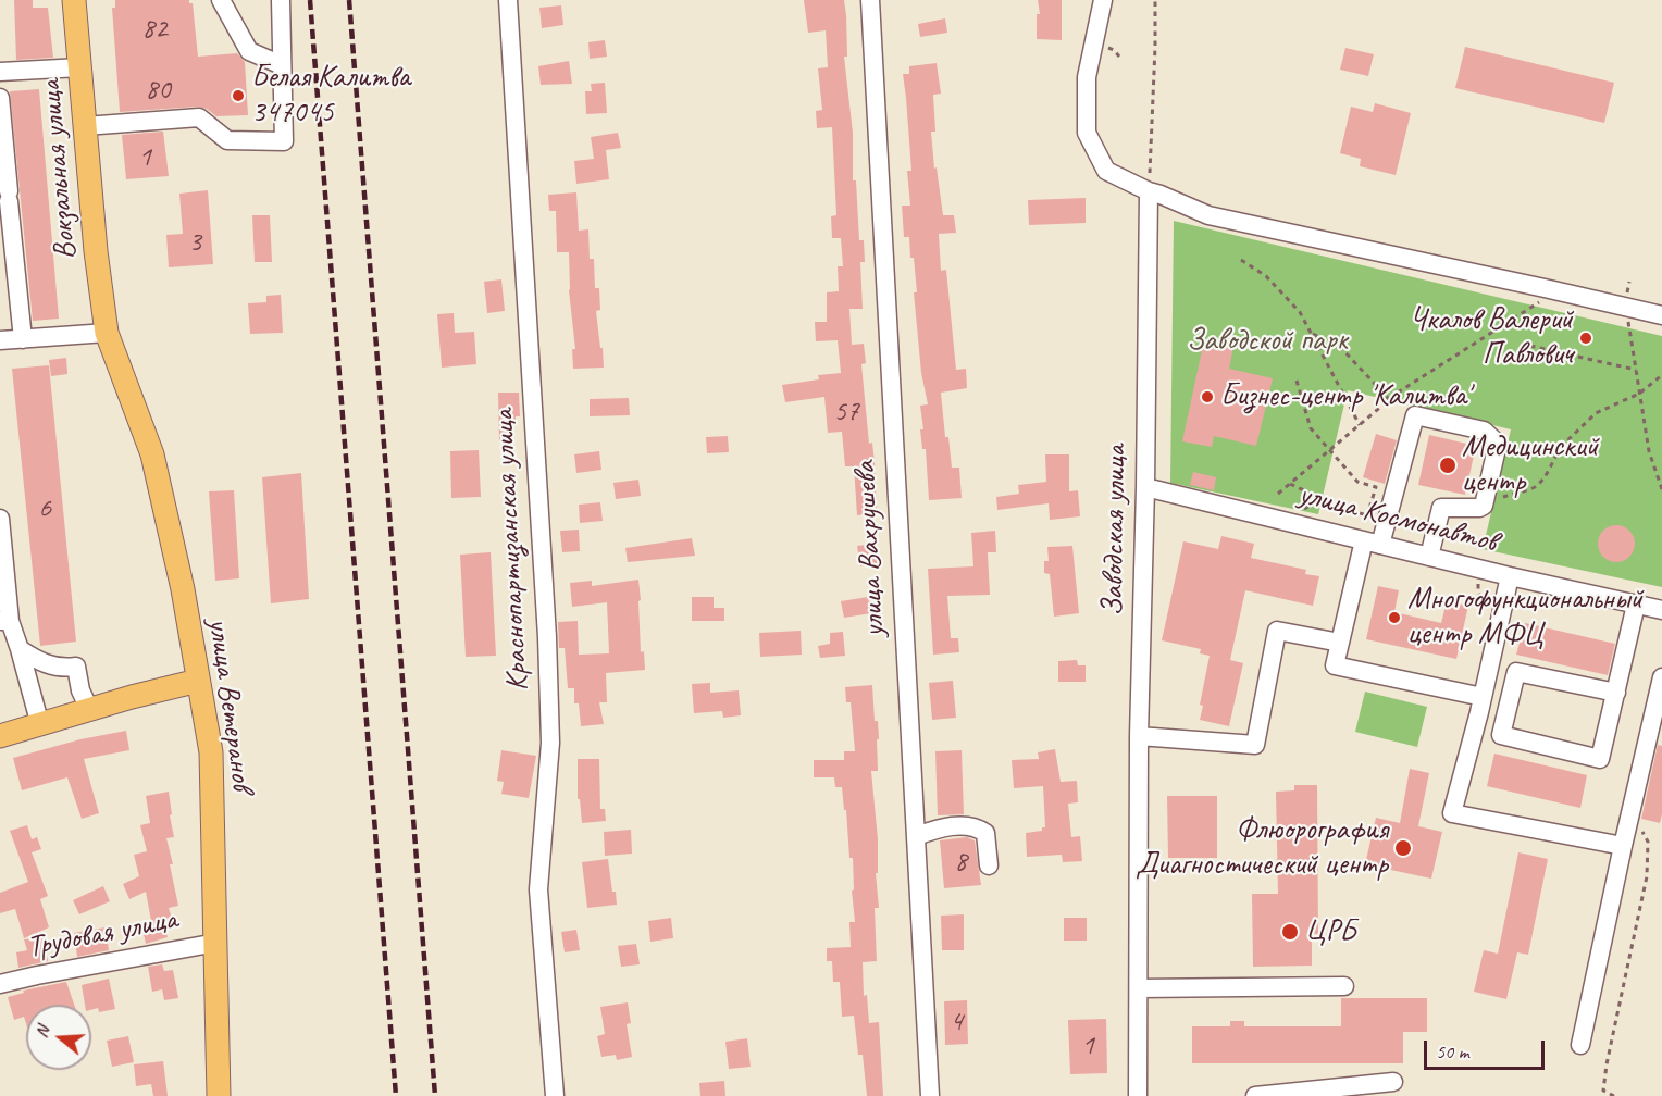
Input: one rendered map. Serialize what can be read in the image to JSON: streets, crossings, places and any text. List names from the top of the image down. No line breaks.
{"streets":{"main road":["Вокзальная улица","улица Ветеранов"],"street":["улица Космонавтов","Заводская улица","улица Вахрушева","Краснопартизанская улица","Трудовая улица"]},"crossings":[["Вокзальная улица","улица Ветеранов"],["улица Космонавтов","Заводская улица"],["улица Ветеранов","Трудовая улица"]],"parks":["Заводской парк"],"places":["Белая Калитва 347045","Чкалов Валерий Павлович","Бизнес-центр 'Калитва'","Медицинский центр","Многофункциональный центр МФЦ","Флюорография Диагностический центр","ЦРБ"],"house_numbers":["82","80","1","3","57","6","8","4","1"],"scale_bar":"50 m","north":"left"}
